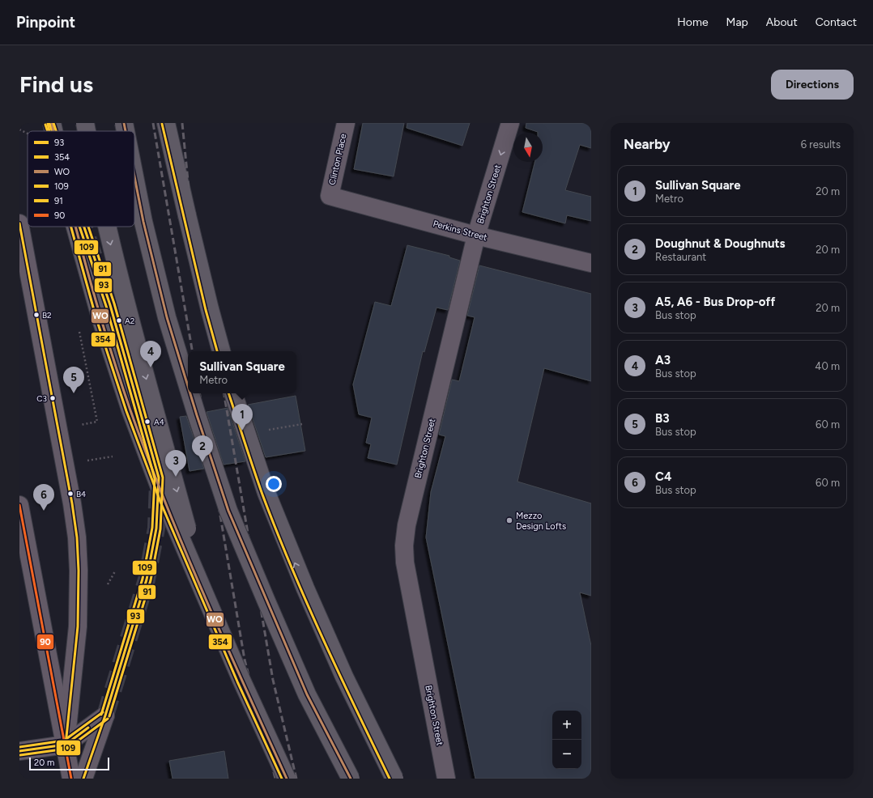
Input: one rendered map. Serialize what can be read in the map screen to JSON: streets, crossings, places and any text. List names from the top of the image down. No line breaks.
{"streets":{"street":["Clinton Place","Brighton Street","Perkins Street"]},"crossings":[["Clinton Place","Perkins Street"],["Brighton Street","Perkins Street"]],"places":["B2","A2","C3","A4","B4","Mezzo Design Lofts"],"lines":["transit line 93","transit line WO","transit line 91","transit line 354","transit line 109","transit line 90"],"legend":["93","354","WO","109","91","90"],"scale_bar":"20 m","north":"bottom","page":{"header":"Pinpoint","nav":["Home","Map","About","Contact"],"buttons":"Directions","title":"Find us","heading":["Nearby","6 results"],"list":[{"mark":"1","name":"Sullivan Square","note":"Metro","value":"20 m"},{"mark":"2","name":"Doughnut & Doughnuts","note":"Restaurant","value":"20 m"},{"mark":"3","name":"A5, A6 - Bus Drop-off","note":"Bus stop","value":"20 m"},{"mark":"4","name":"A3","note":"Bus stop","value":"40 m"},{"mark":"5","name":"B3","note":"Bus stop","value":"60 m"},{"mark":"6","name":"C4","note":"Bus stop","value":"60 m"}],"pins":["4","5","1","2","3","6"],"popup":["Sullivan Square","Metro"],"map_buttons":["+","−"],"scale":"20 m"}}
